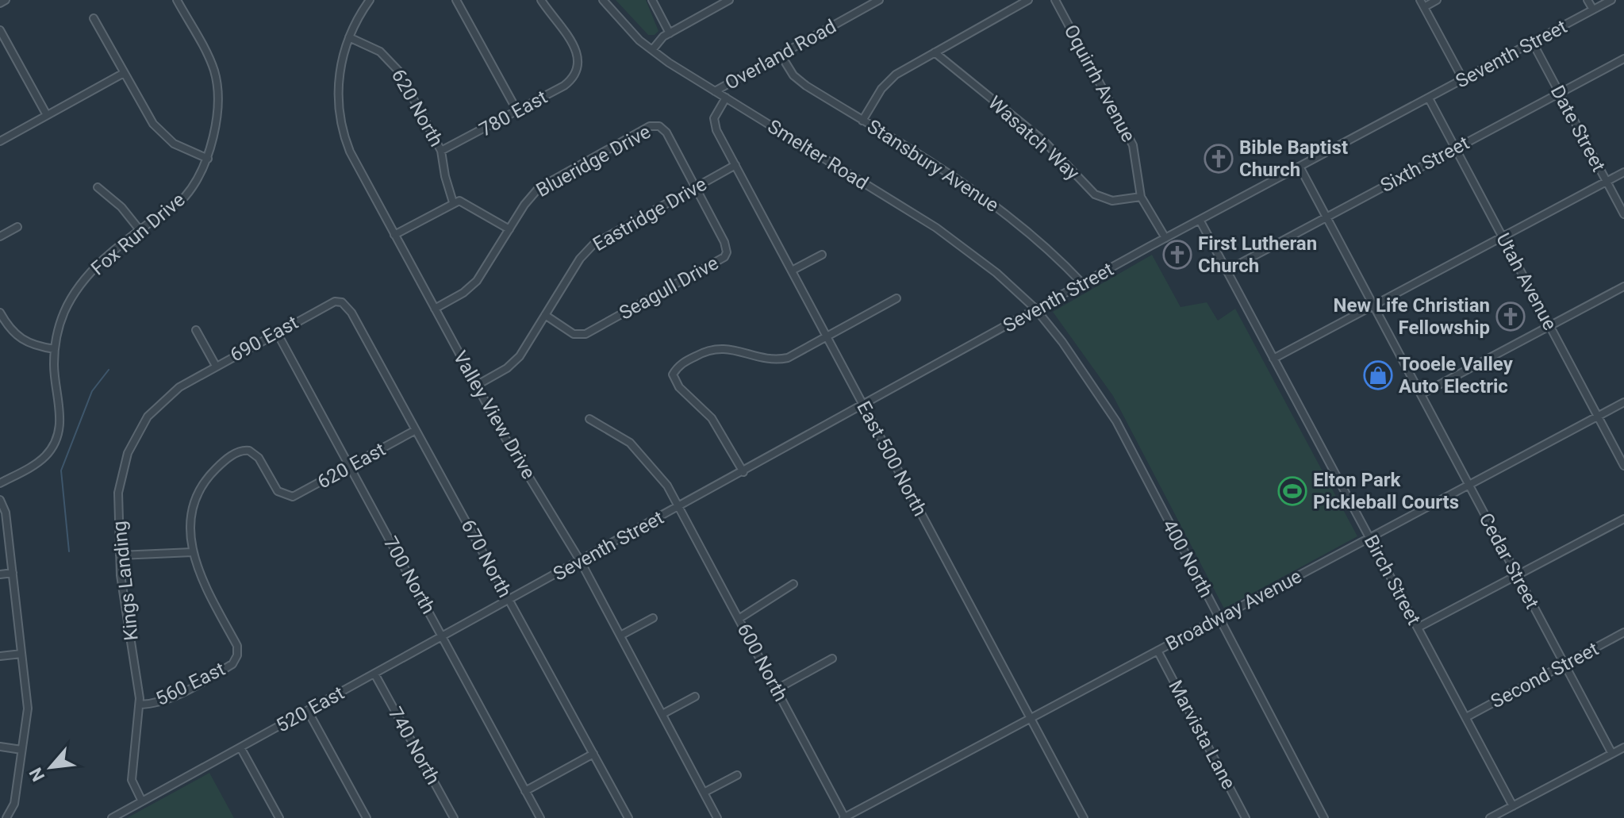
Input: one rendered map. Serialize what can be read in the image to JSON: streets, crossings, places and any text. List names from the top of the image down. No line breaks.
{"streets":{"street":["Seventh Street","Overland Road","Oquirrh Avenue","620 North","780 East","Date Street","Wasatch Way","Smelter Road","Blueridge Drive","Sixth Street","Stansbury Avenue","Eastridge Drive","Fox Run Drive","Utah Avenue","Seagull Drive","690 East","Valley View Drive","East 500 North","620 East","670 North","400 North","Cedar Street","700 North","Birch Street","Kings Landing","Broadway Avenue","600 North","Second Street","560 East","520 East","Marvista Lane","740 North"]},"crossings":[["Seventh Street","Oquirrh Avenue"],["Seventh Street","Date Street"],["Seventh Street","Smelter Road"],["Seventh Street","Stansbury Avenue"],["Seventh Street","Utah Avenue"],["Seventh Street","Valley View Drive"],["Seventh Street","East 500 North"],["Seventh Street","670 North"],["Seventh Street","400 North"],["Seventh Street","Cedar Street"],["Seventh Street","Birch Street"],["Seventh Street","600 North"],["Seventh Street","520 East"],["Overland Road","Smelter Road"],["Overland Road","Stansbury Avenue"],["Oquirrh Avenue","Wasatch Way"],["620 North","780 East"],["620 North","Valley View Drive"],["Date Street","Sixth Street"],["Smelter Road","East 500 North"],["Smelter Road","400 North"],["Blueridge Drive","Eastridge Drive"],["Blueridge Drive","Seagull Drive"],["Blueridge Drive","Valley View Drive"],["Sixth Street","Utah Avenue"],["Sixth Street","Cedar Street"],["Sixth Street","Birch Street"],["Eastridge Drive","Seagull Drive"],["Eastridge Drive","Valley View Drive"],["Eastridge Drive","East 500 North"],["Utah Avenue","Broadway Avenue"],["690 East","670 North"],["690 East","700 North"],["690 East","Kings Landing"],["East 500 North","Broadway Avenue"],["620 East","670 North"],["620 East","700 North"],["620 East","560 East"],["670 North","520 East"],["400 North","Broadway Avenue"],["Cedar Street","Broadway Avenue"],["Cedar Street","Second Street"],["700 North","520 East"],["Birch Street","Broadway Avenue"],["Birch Street","Second Street"],["Kings Landing","560 East"],["Kings Landing","520 East"],["Broadway Avenue","600 North"],["Broadway Avenue","Marvista Lane"],["520 East","740 North"]],"places":{"church":["Bible Baptist Church","First Lutheran Church","New Life Christian Fellowship"],"shop":["Tooele Valley Auto Electric"],"sports":["Elton Park Pickleball Courts"]},"north":"bottom left"}
